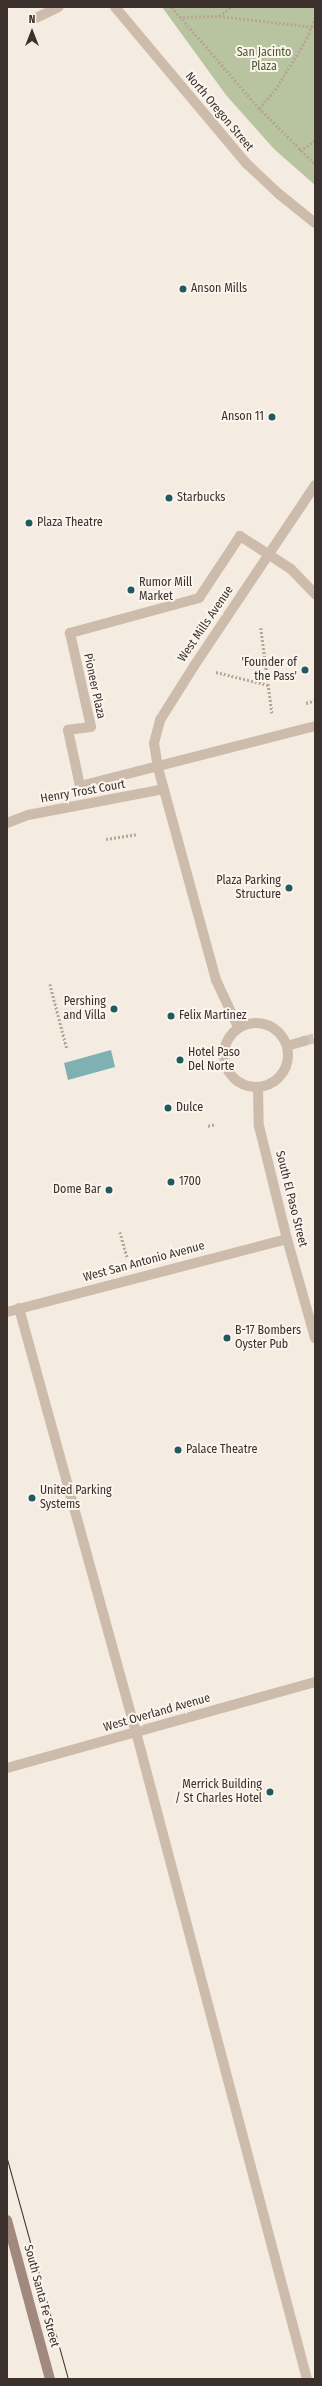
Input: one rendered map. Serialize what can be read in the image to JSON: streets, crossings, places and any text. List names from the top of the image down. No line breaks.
{"streets":{"main road":["South Santa Fe Street"],"street":["North Oregon Street","West Mills Avenue","Pioneer Plaza","Henry Trost Court","South El Paso Street","West San Antonio Avenue","West Overland Avenue"]},"crossings":[["West Mills Avenue","Pioneer Plaza"],["West Mills Avenue","Henry Trost Court"],["South El Paso Street","West San Antonio Avenue"]],"parks":["San Jacinto Plaza"],"places":["Anson Mills","Anson 11","Starbucks","Plaza Theatre","Rumor Mill Market","'Founder of the Pass'","Plaza Parking Structure","Pershing and Villa","Felix Martinez","Hotel Paso Del Norte","Dulce","1700","Dome Bar","B-17 Bombers Oyster Pub","Palace Theatre","United Parking Systems","Merrick Building / St Charles Hotel"],"north":"top"}
